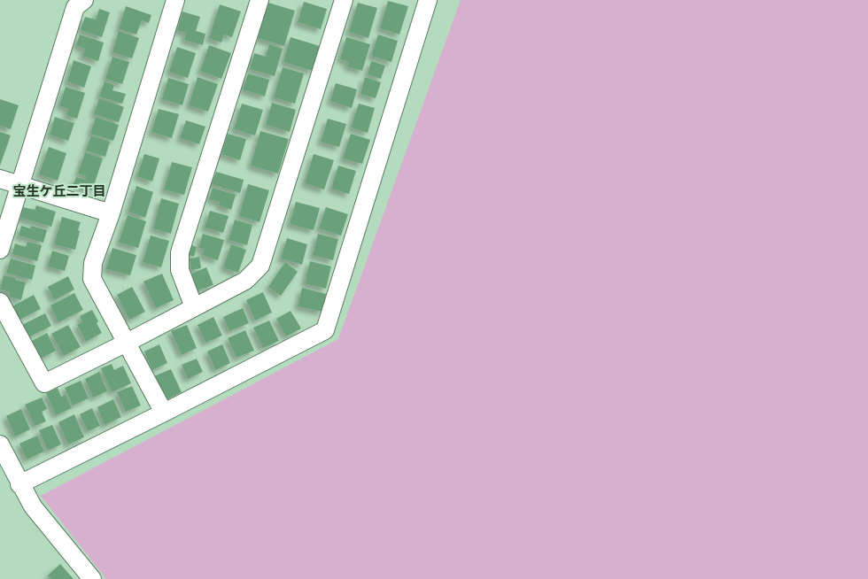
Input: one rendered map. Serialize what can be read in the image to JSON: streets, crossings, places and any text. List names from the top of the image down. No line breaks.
{"districts":["宝生ケ丘二丁目"]}
